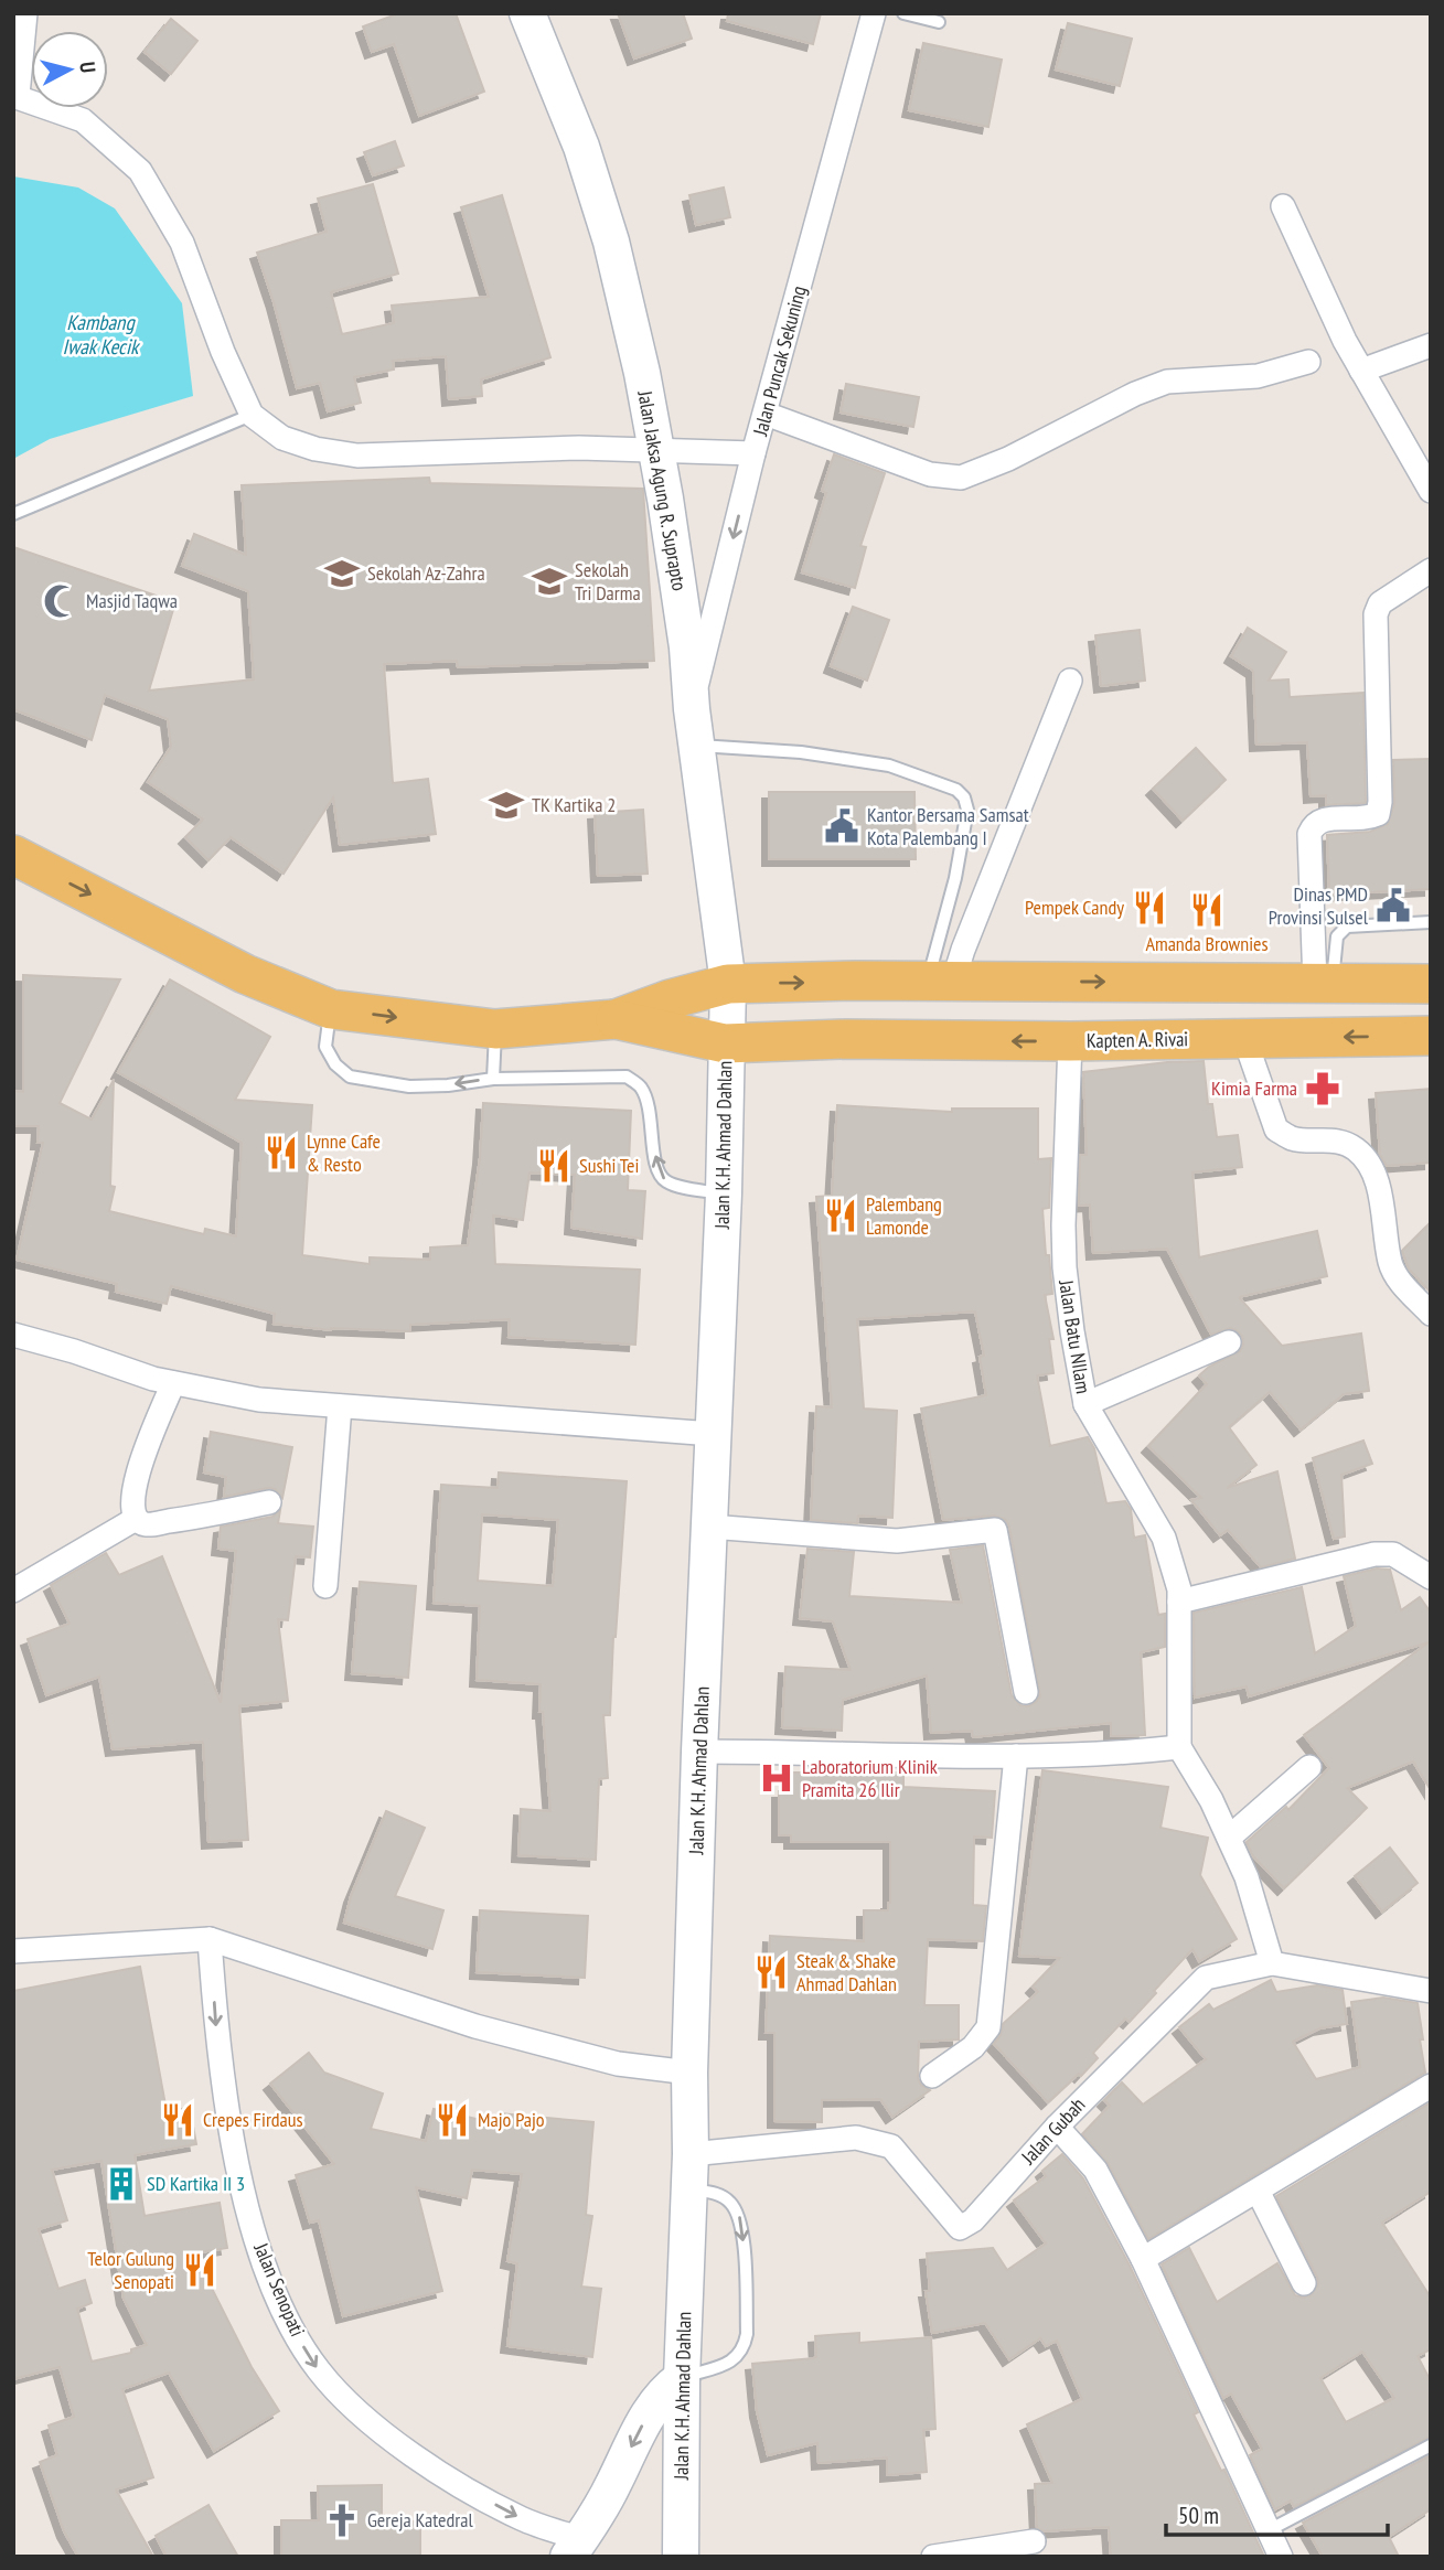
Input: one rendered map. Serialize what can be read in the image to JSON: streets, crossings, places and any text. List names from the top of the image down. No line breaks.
{"streets":{"main road":["Jalan Jaksa Agung R. Suprapto","Kapten A. Rivai","Jalan K.H. Ahmad Dahlan"],"street":["Jalan Puncak Sekuning","Jalan Batu NIlam","Jalan Gubah","Jalan Senopati"]},"crossings":[["Jalan Puncak Sekuning","Jalan Jaksa Agung R. Suprapto"],["Jalan Jaksa Agung R. Suprapto","Jalan K.H. Ahmad Dahlan"],["Kapten A. Rivai","Jalan K.H. Ahmad Dahlan"],["Kapten A. Rivai","Jalan Batu NIlam"],["Jalan K.H. Ahmad Dahlan","Jalan Gubah"]],"one_way":["Jalan Puncak Sekuning","Jalan Senopati"],"water":["Kambang Iwak Kecik"],"places":{"school or university":["Sekolah Az-Zahra","Sekolah Tri Darma","TK Kartika 2"],"mosque":["Masjid Taqwa"],"public building":["Kantor Bersama Samsat Kota Palembang I","Dinas PMD Provinsi Sulsel"],"restaurant":["Pempek Candy","Amanda Brownies","Lynne Cafe & Resto","Sushi Tei","Palembang Lamonde","Steak & Shake Ahmad Dahlan","Crepes Firdaus","Majo Pajo","Telor Gulung Senopati"],"pharmacy":["Kimia Farma"],"hospital":["Laboratorium Klinik Pramita 26 Ilir"],"building":["SD Kartika II 3"],"church":["Gereja Katedral"]},"scale_bar":"50 m","north":"right"}
